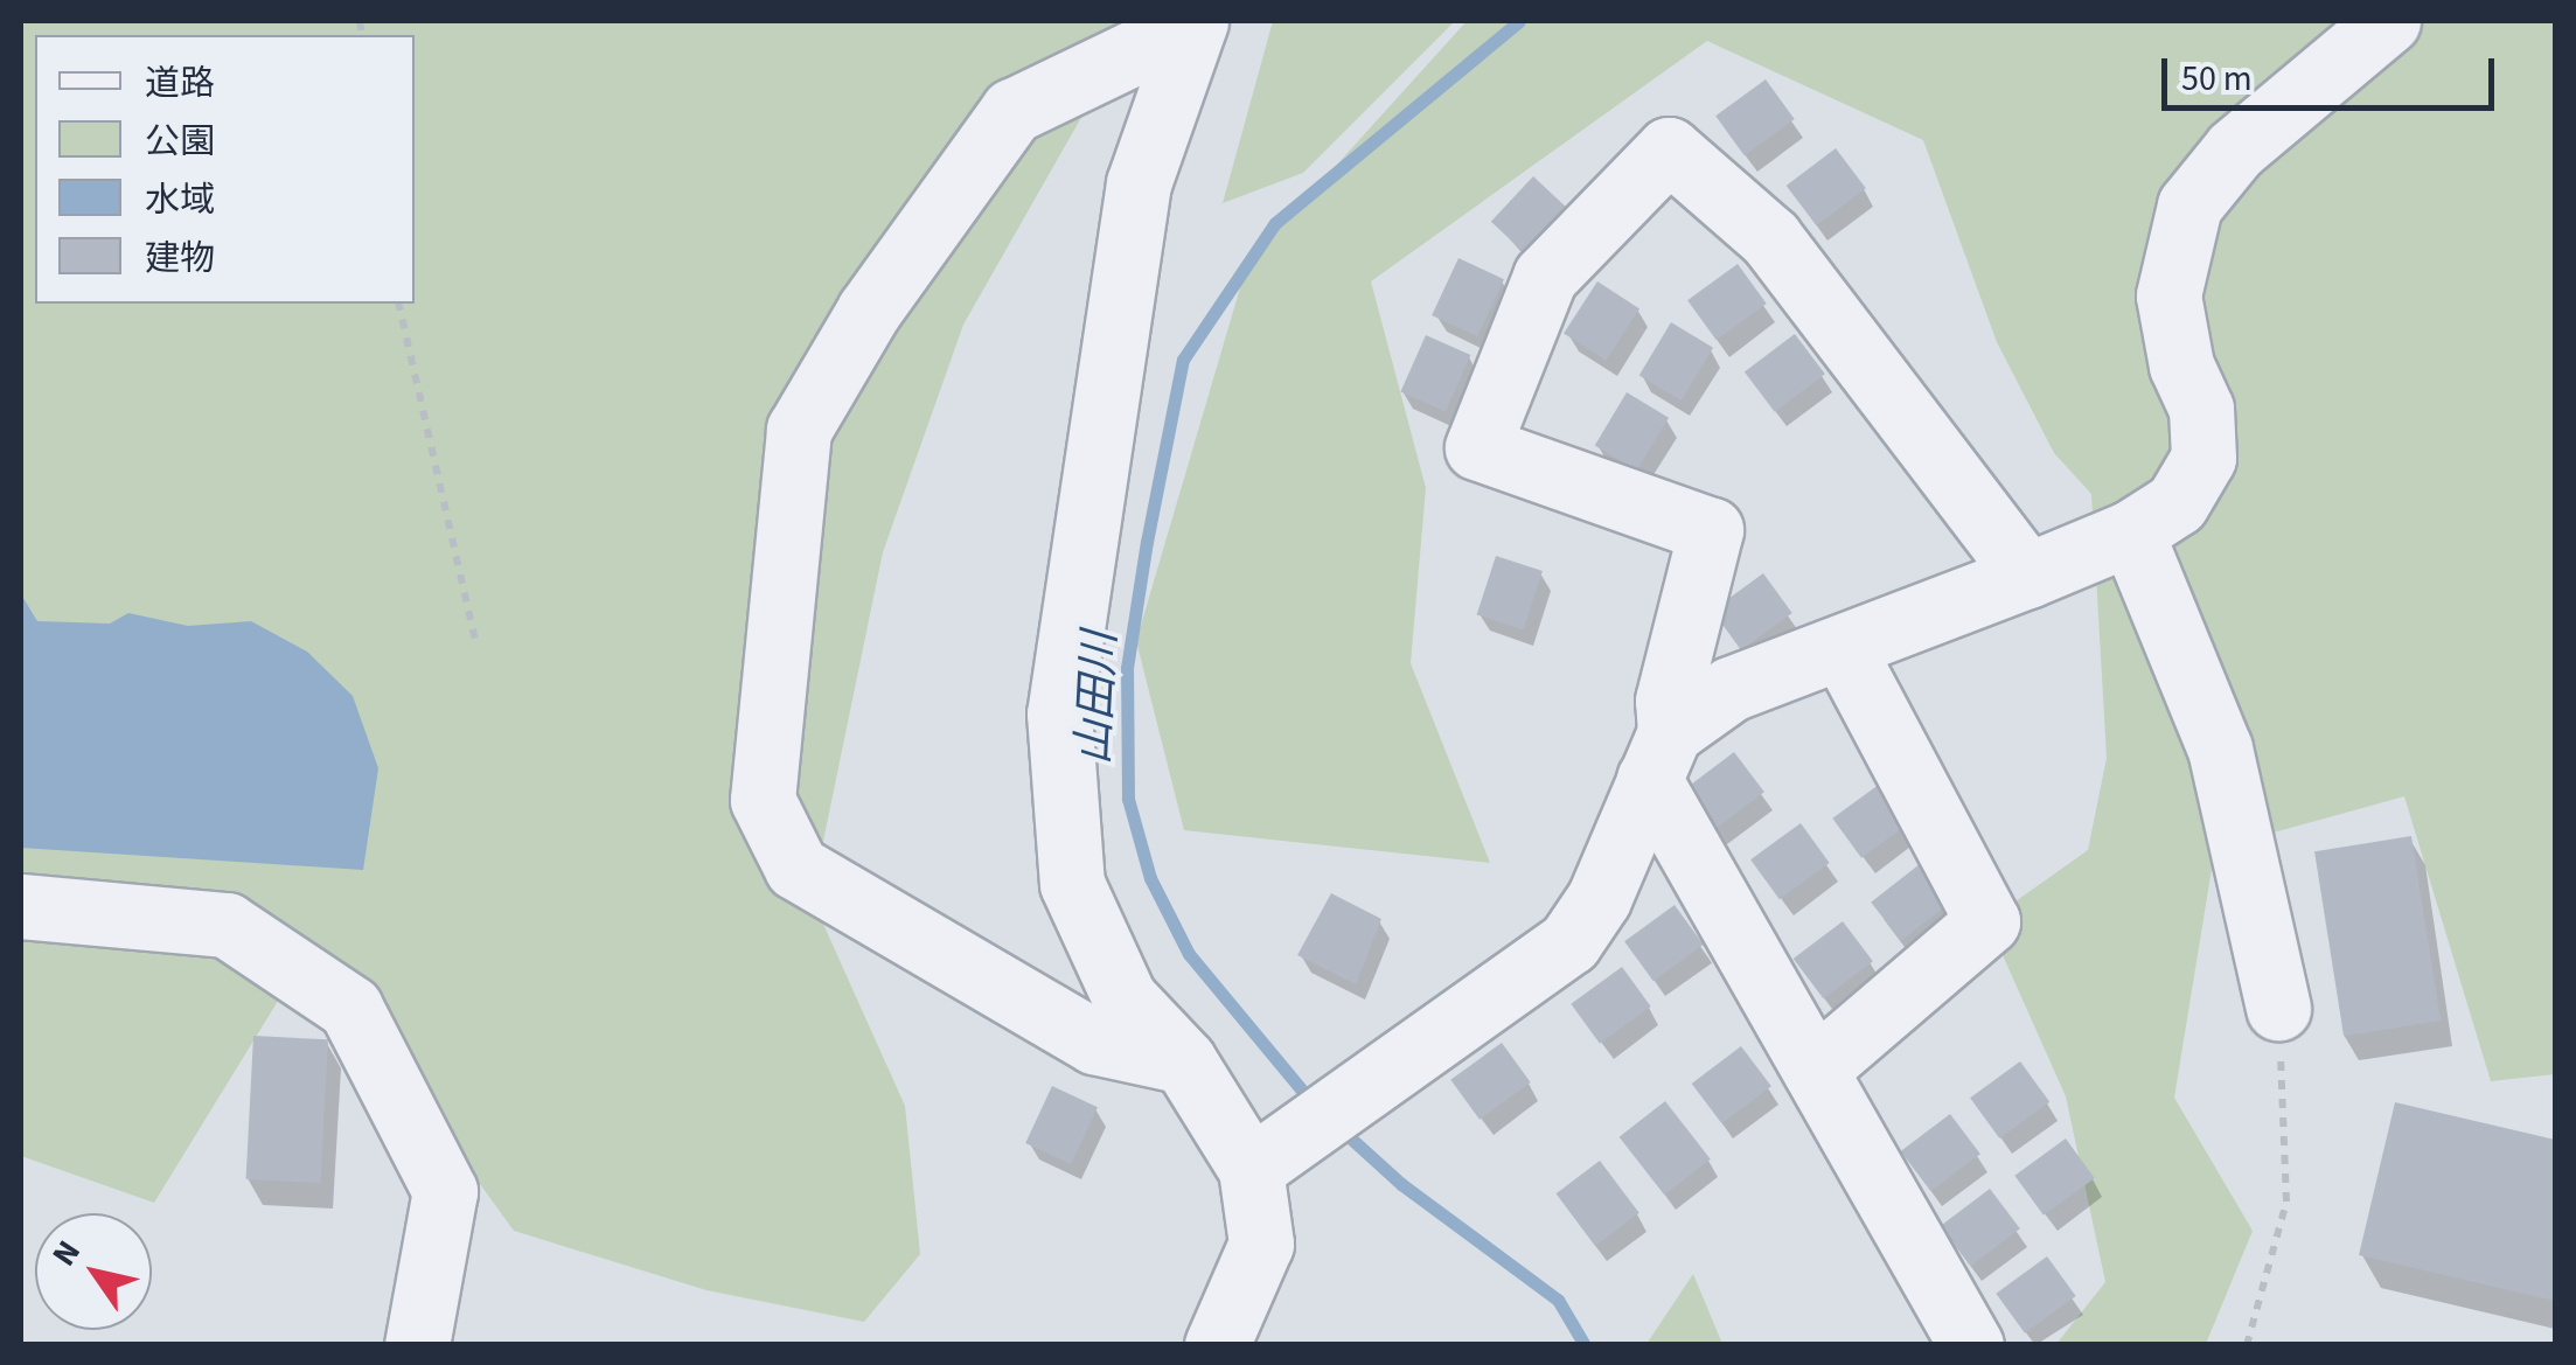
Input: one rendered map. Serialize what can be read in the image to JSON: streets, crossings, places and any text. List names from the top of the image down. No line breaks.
{"water":["山田川"],"legend":["道路","公園","水域","建物"],"scale_bar":"50 m","north":"top left"}
